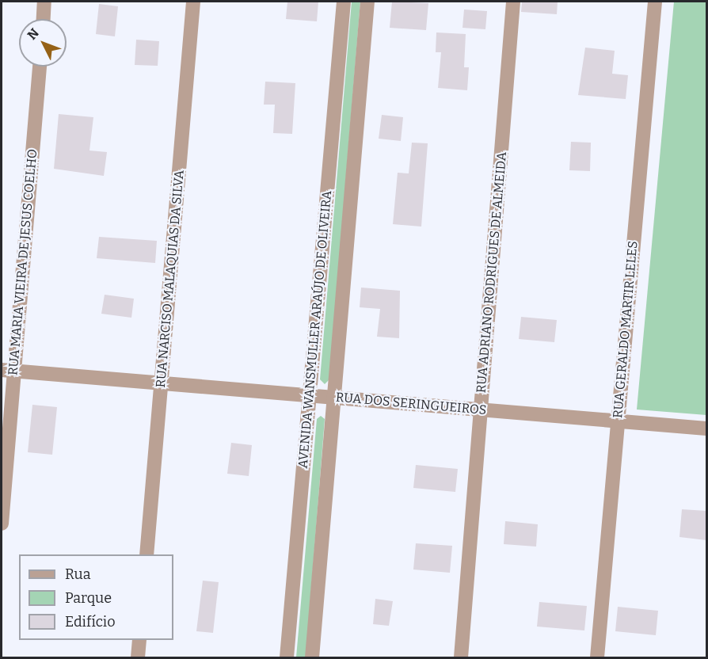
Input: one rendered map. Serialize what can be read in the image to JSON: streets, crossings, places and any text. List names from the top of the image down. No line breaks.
{"streets":{"street":["RUA MARIA VIEIRA DE JESUS COELHO","RUA ADRIANO RODRIGUES DE ALMEIDA","RUA NARCISO MALAQUIAS DA SILVA","AVENIDA WANSMULLER ARAÚJO DE OLIVEIRA","RUA GERALDO MARTIR LELES","RUA DOS SERINGUEIROS"]},"crossings":[["RUA MARIA VIEIRA DE JESUS COELHO","RUA DOS SERINGUEIROS"],["RUA ADRIANO RODRIGUES DE ALMEIDA","RUA DOS SERINGUEIROS"],["RUA NARCISO MALAQUIAS DA SILVA","RUA DOS SERINGUEIROS"],["AVENIDA WANSMULLER ARAÚJO DE OLIVEIRA","RUA DOS SERINGUEIROS"],["RUA GERALDO MARTIR LELES","RUA DOS SERINGUEIROS"]],"legend":["Rua","Parque","Edifício"],"north":"top left"}
